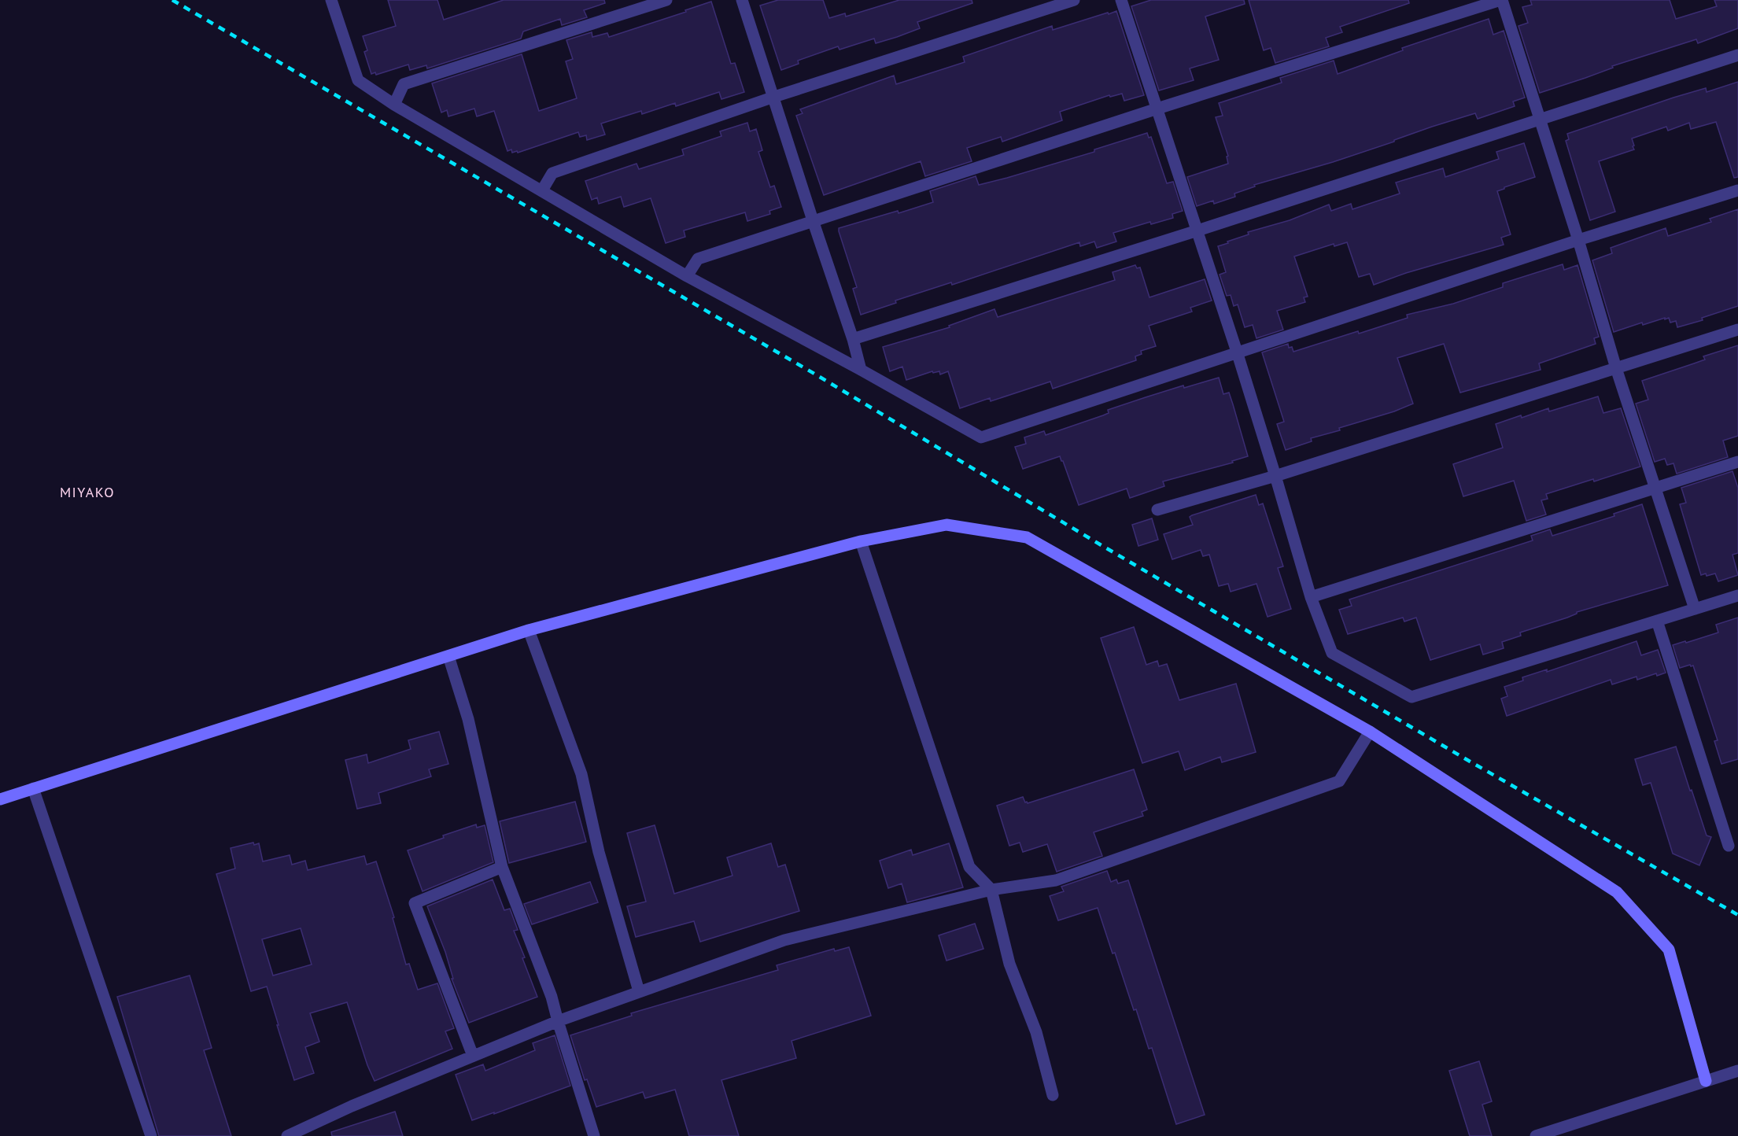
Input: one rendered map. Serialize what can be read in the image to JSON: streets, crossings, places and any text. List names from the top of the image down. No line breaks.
{"districts":["MIYAKO"]}
